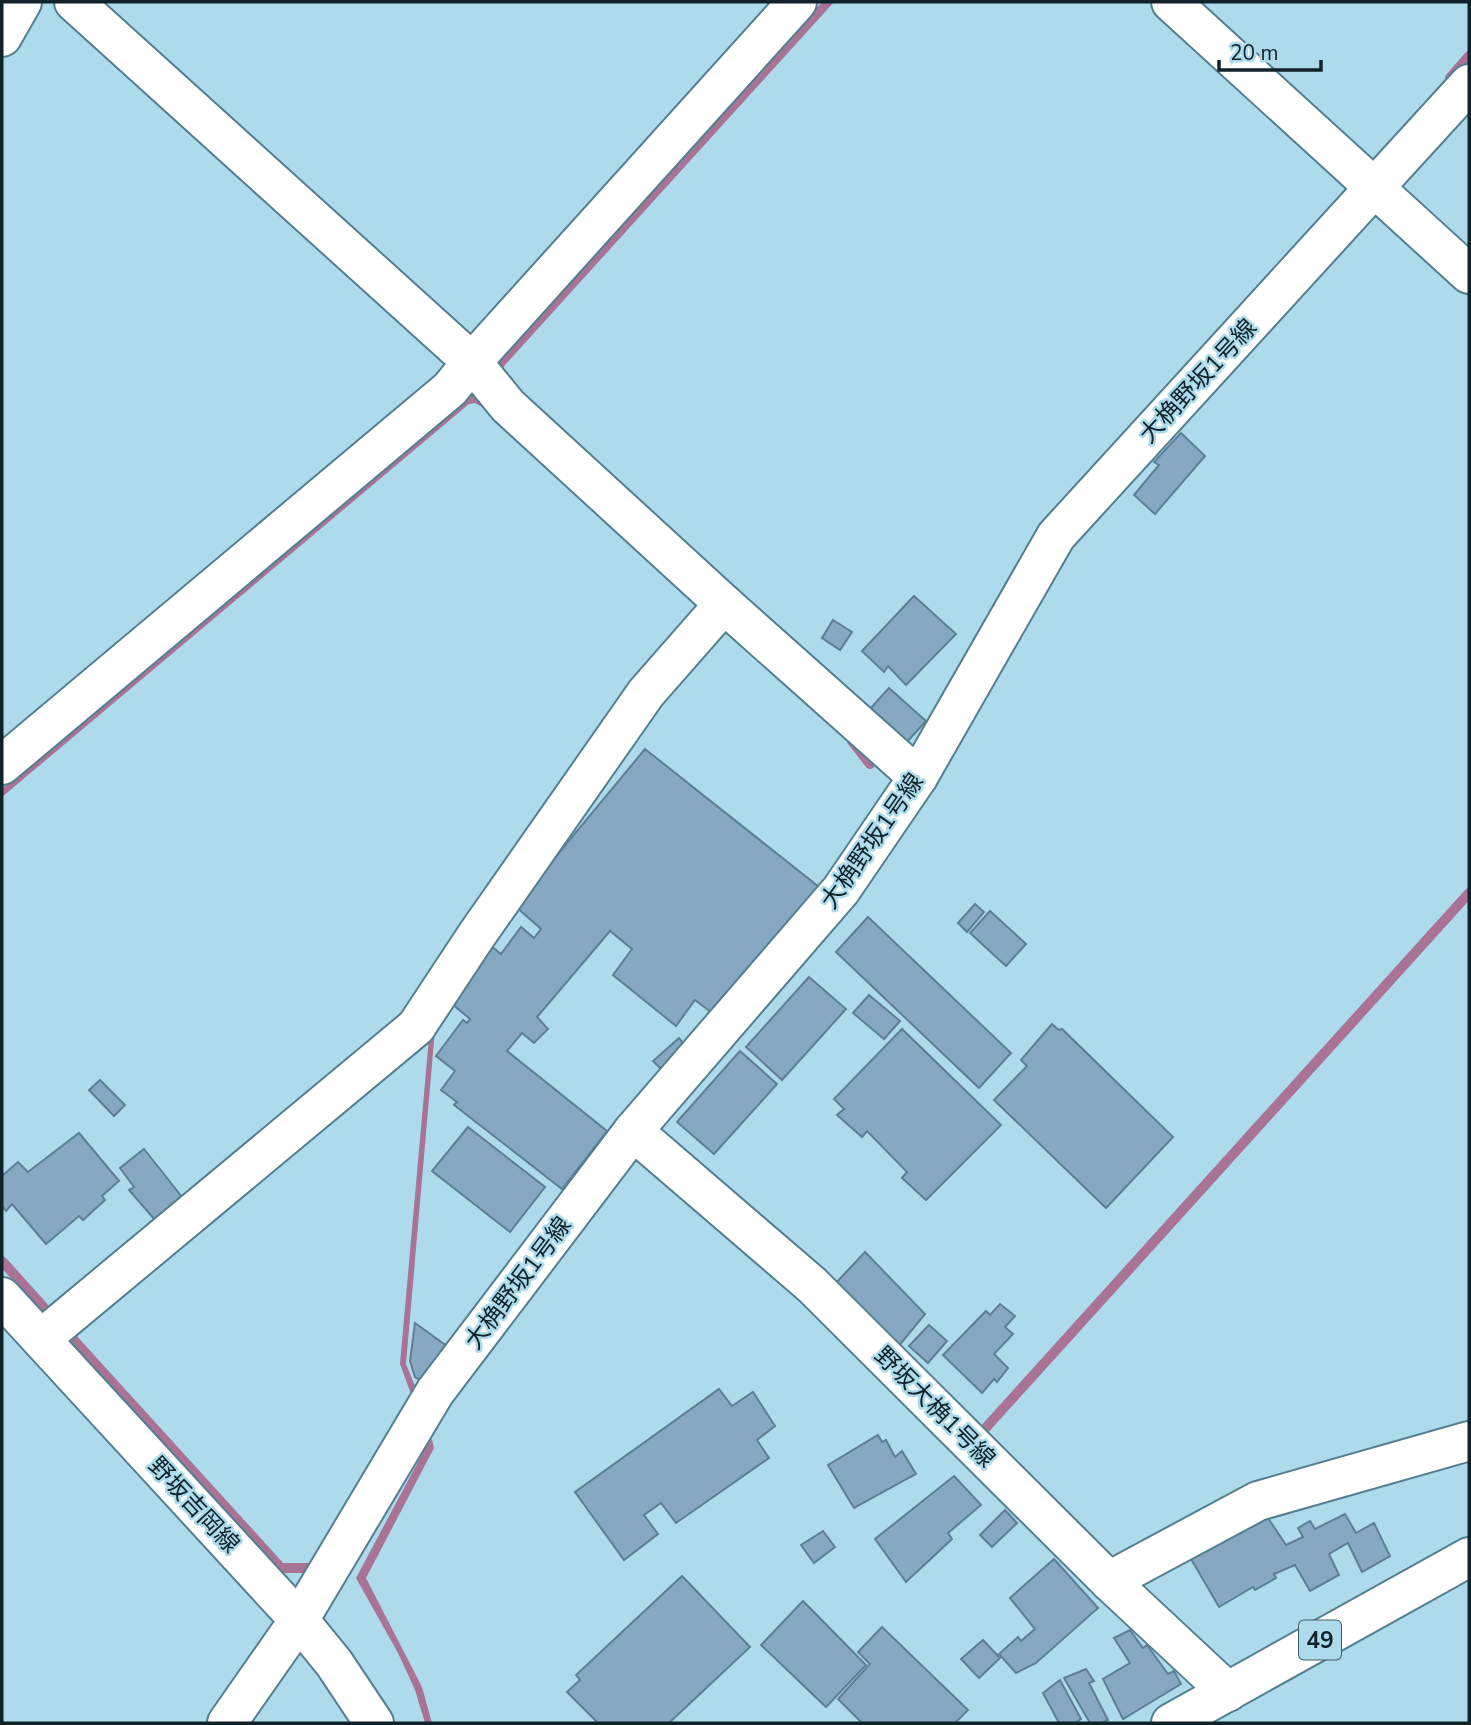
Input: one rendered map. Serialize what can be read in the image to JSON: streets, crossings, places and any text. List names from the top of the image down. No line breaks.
{"streets":{"street":["大桷野坂1号線","野坂大桷1号線","野坂吉岡線","49"]},"crossings":[["大桷野坂1号線","野坂大桷1号線"],["大桷野坂1号線","野坂吉岡線"],["野坂大桷1号線","49"]],"scale_bar":"20 m"}
